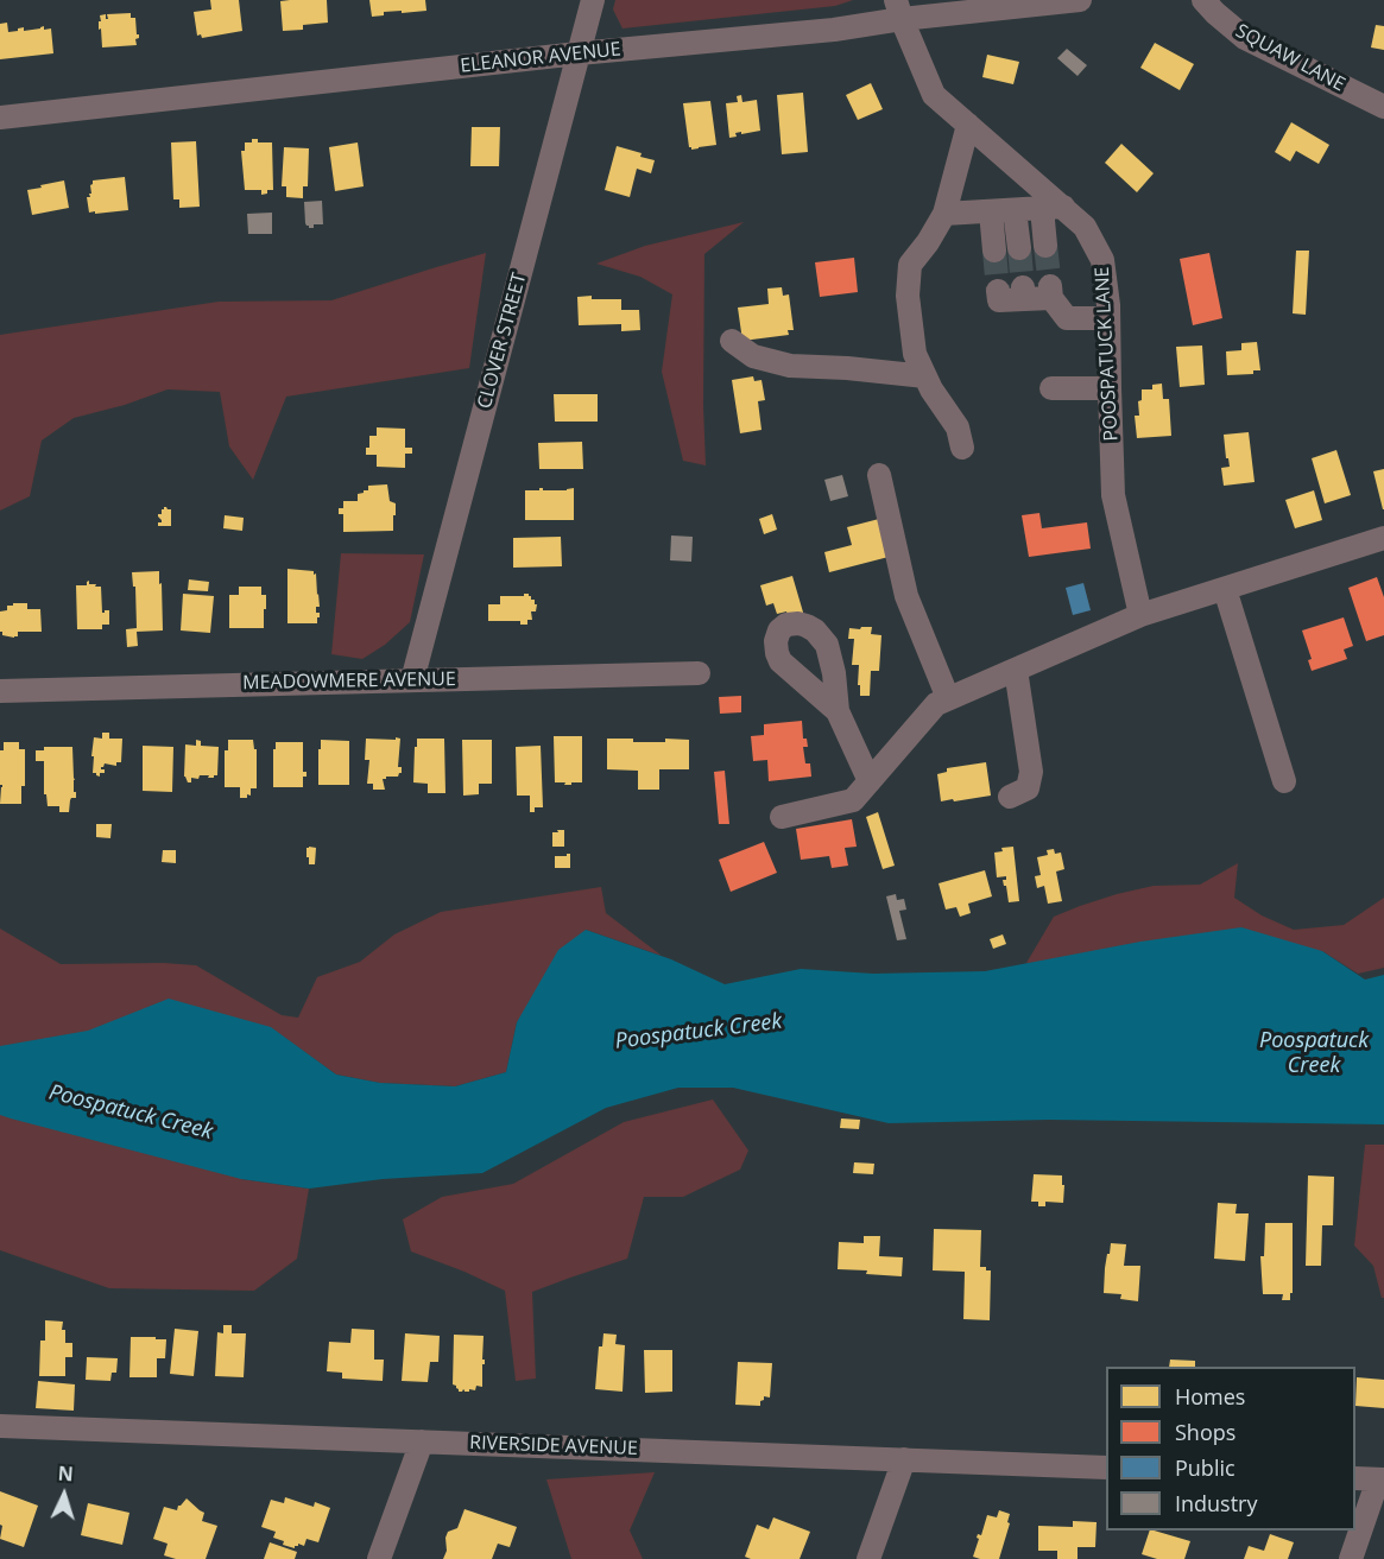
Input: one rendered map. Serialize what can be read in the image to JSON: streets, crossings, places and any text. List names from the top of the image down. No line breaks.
{"streets":{"street":["ELEANOR AVENUE","SQUAW LANE","CLOVER STREET","POOSPATUCK LANE","MEADOWMERE AVENUE","RIVERSIDE AVENUE"]},"crossings":[["ELEANOR AVENUE","CLOVER STREET"],["ELEANOR AVENUE","POOSPATUCK LANE"],["CLOVER STREET","MEADOWMERE AVENUE"]],"water":["Poospatuck Creek"],"legend":["Homes","Shops","Public","Industry"],"north":"top"}
